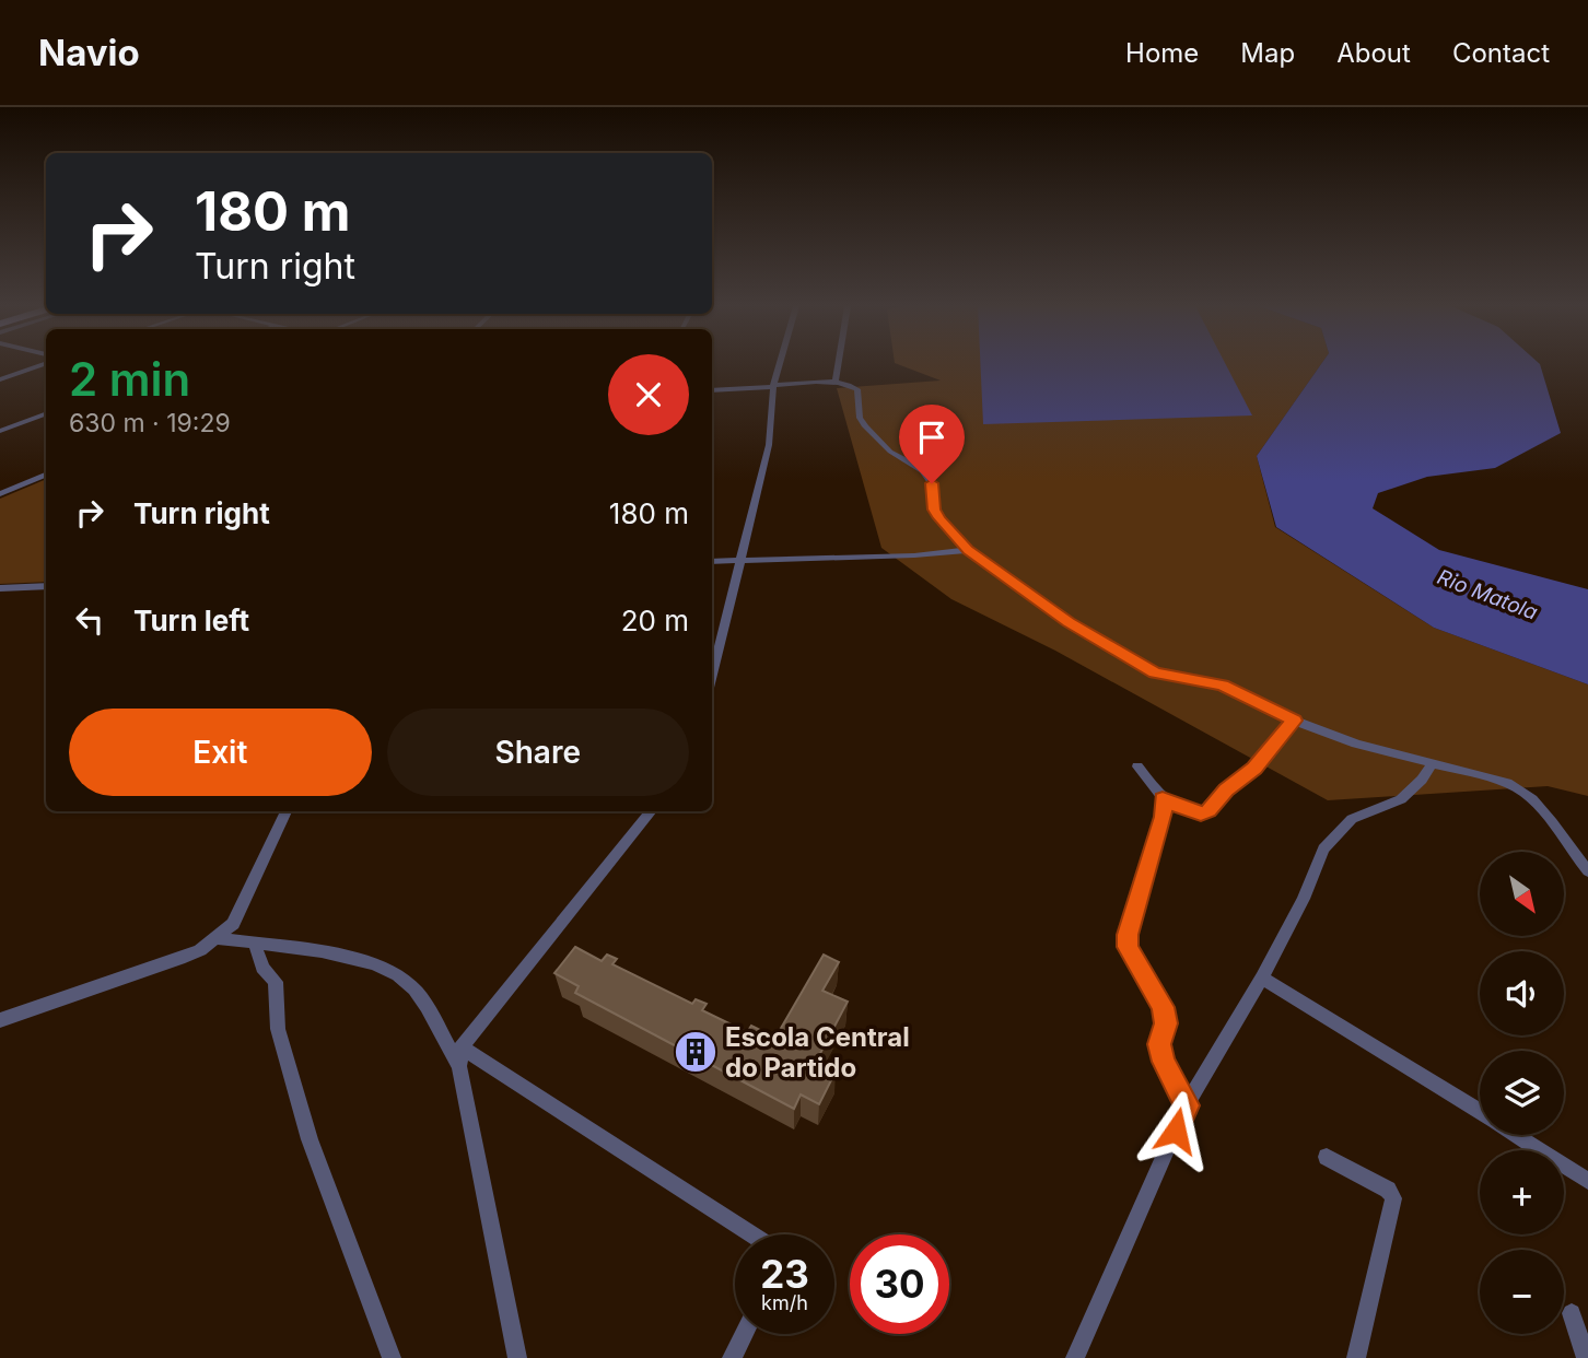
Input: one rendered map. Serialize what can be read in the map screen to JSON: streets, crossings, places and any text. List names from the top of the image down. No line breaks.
{"water":["Rio Matola"],"places":{"building":["Escola Central do Partido"]},"north":"bottom right","page":{"header":"Navio","nav":["Home","Map","About","Contact"],"turn":["180 m","Turn right"],"heading":["2 min","630 m · 19:29"],"list":[{"name":"Turn right","value":"180 m"},{"name":"Turn left","value":"20 m"}],"buttons":["Exit","Share"],"map_buttons":["+","−"],"speed":"23 km/h","limit":"30"}}
